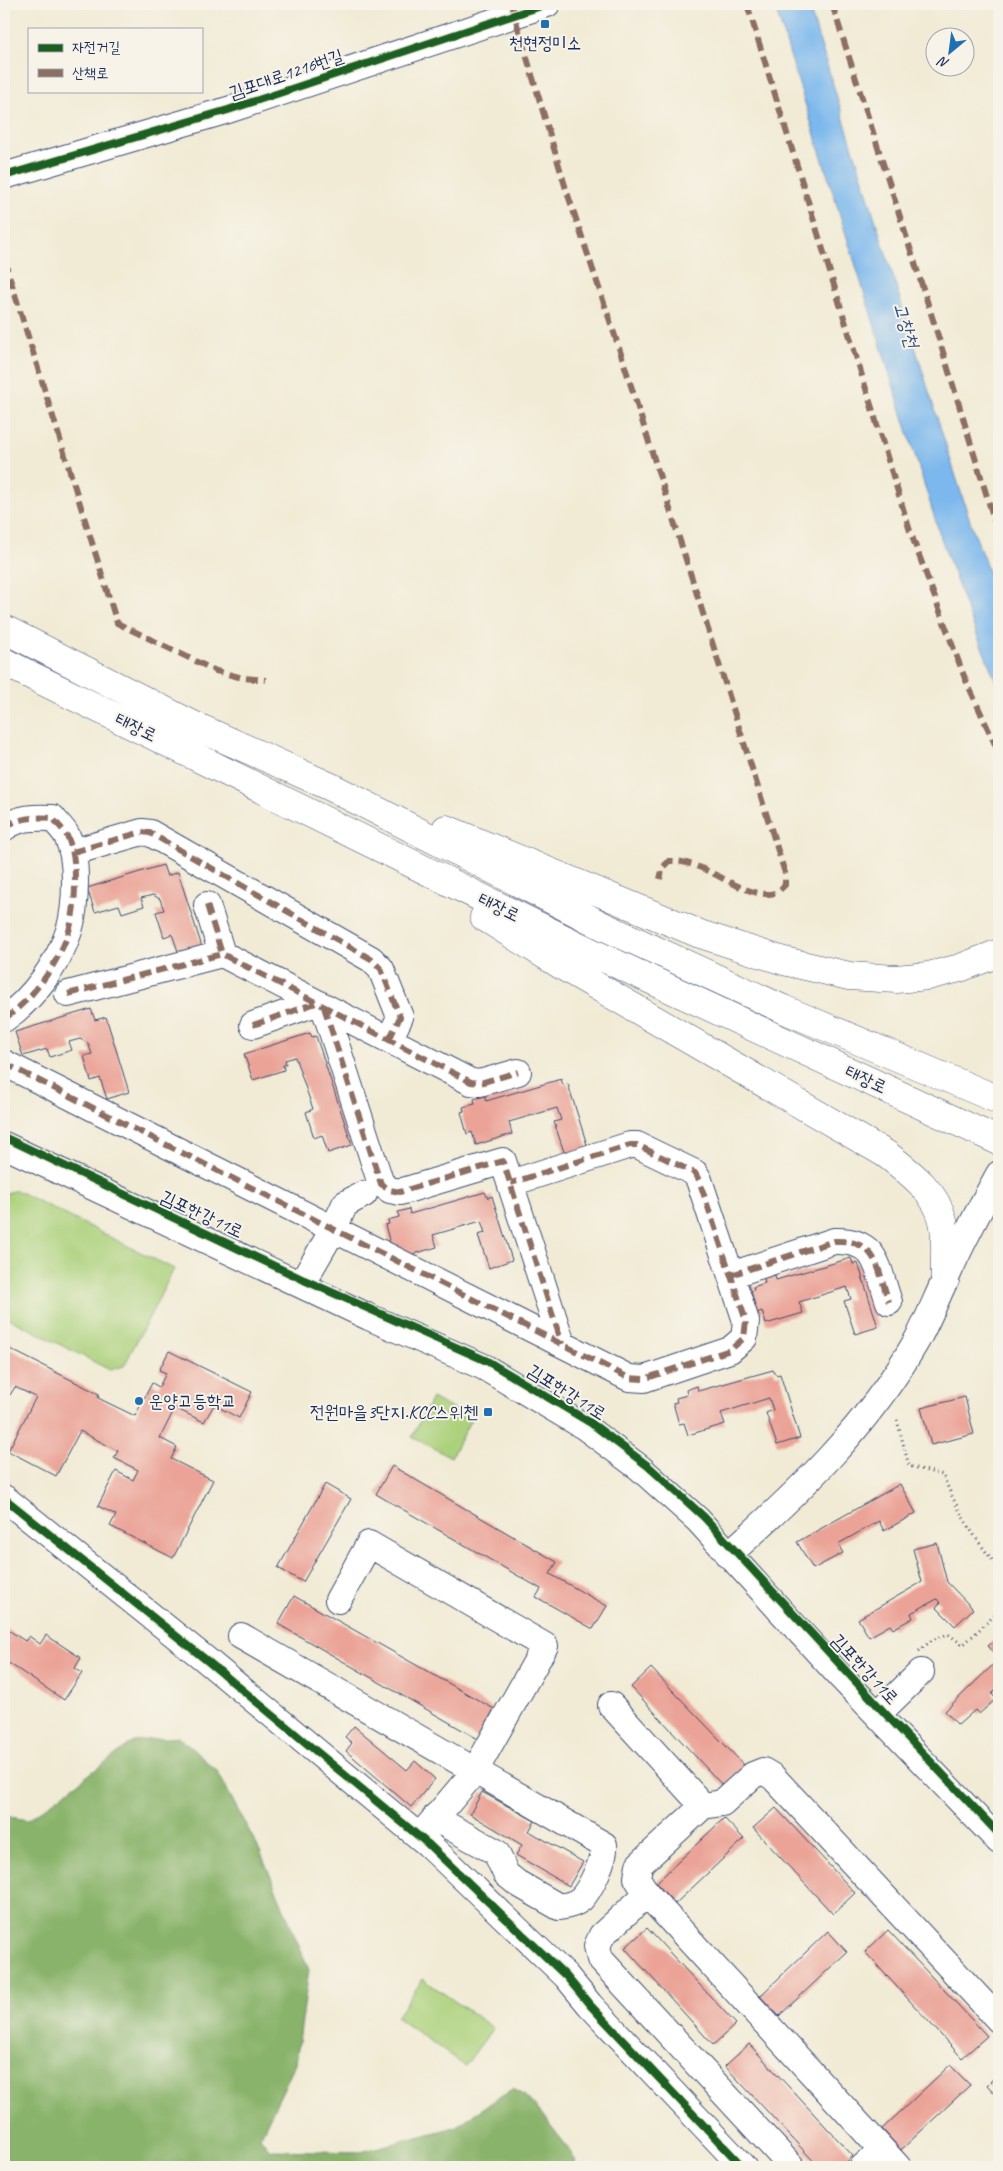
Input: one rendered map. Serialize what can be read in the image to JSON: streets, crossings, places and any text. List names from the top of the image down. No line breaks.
{"streets":{"main road":["태장로"],"street":["김포대로1216번길","김포한강11로"]},"water":["고창천"],"places":{"transit":["천현정미소","전원마을3단지.KCC스위첸"],"other":["운양고등학교"]},"legend":["자전거길","산책로"],"north":"bottom left"}
